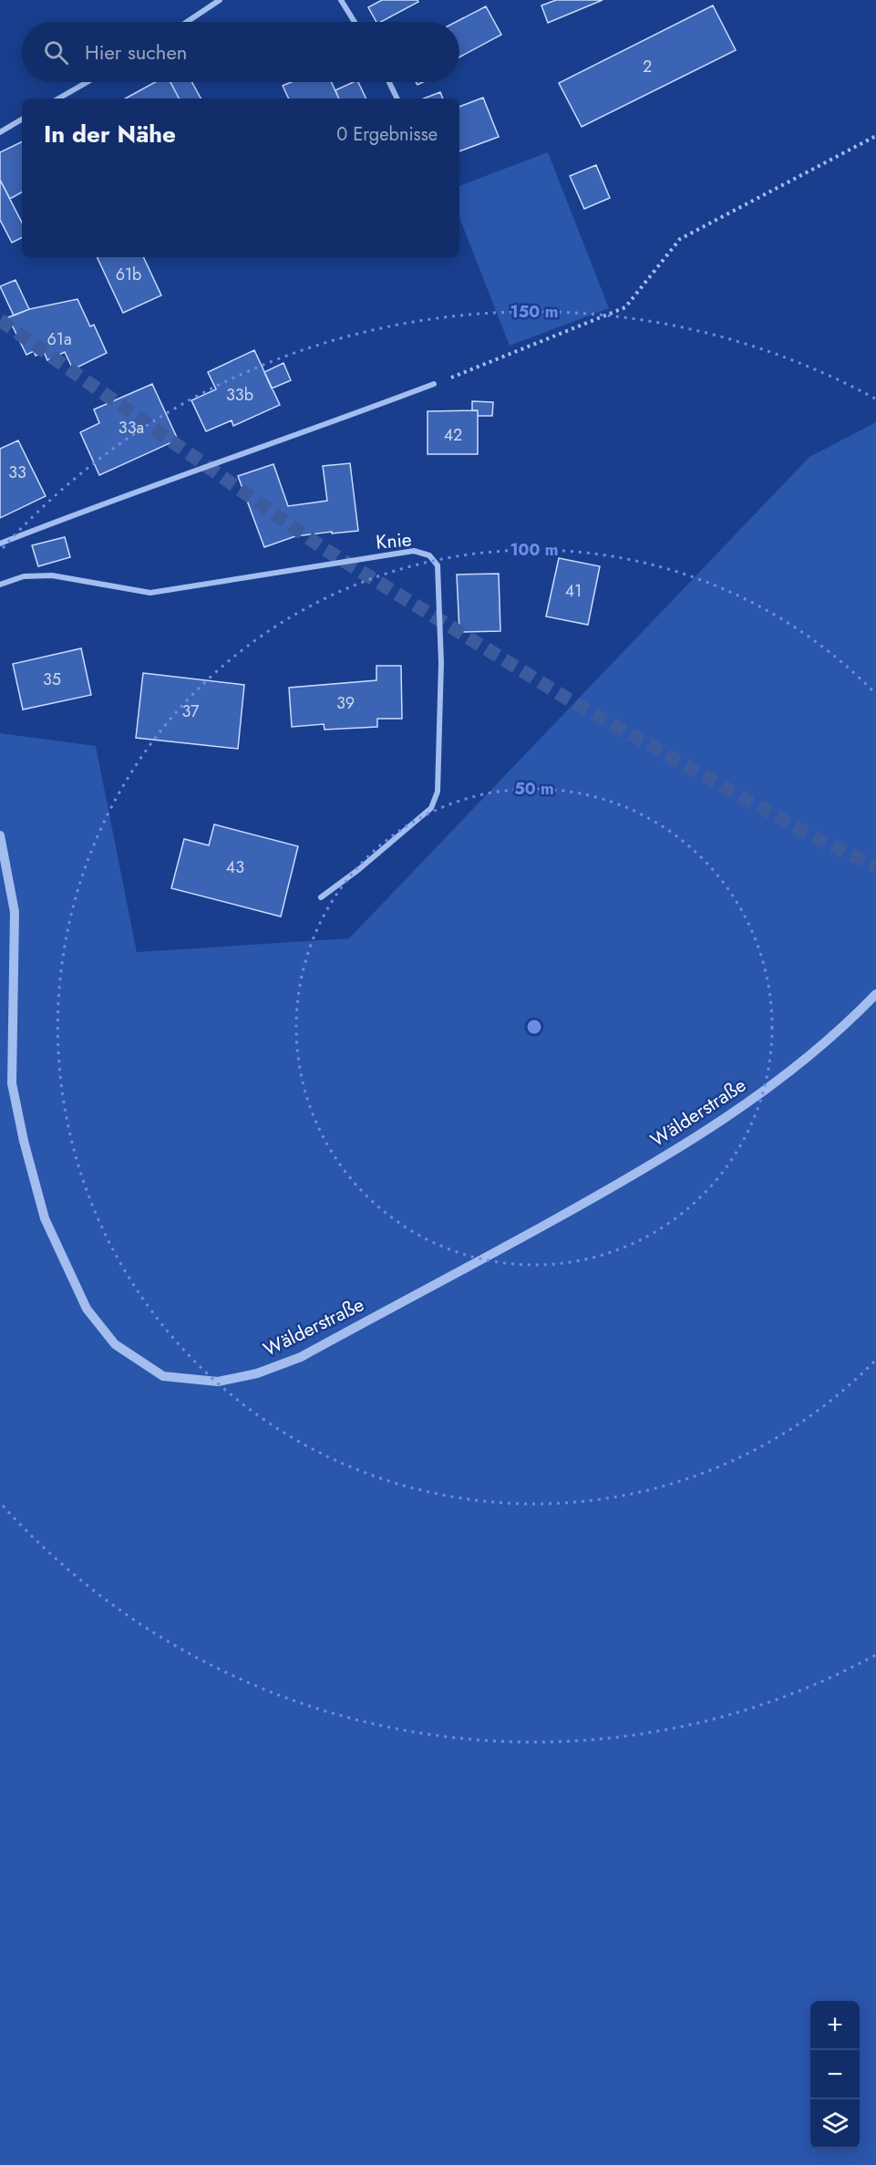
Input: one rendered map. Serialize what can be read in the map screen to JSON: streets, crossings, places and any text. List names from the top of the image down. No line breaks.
{"streets":{"street":["Knie","Wälderstraße"]},"house_numbers":["2","61b","61a","33b","33a","42","33","41","35","39","37","43"],"page":{"search":"Hier suchen","heading":["In der Nähe","0 Ergebnisse"],"map_buttons":["+","−"]},"rings":["150 m","100 m","50 m"]}
